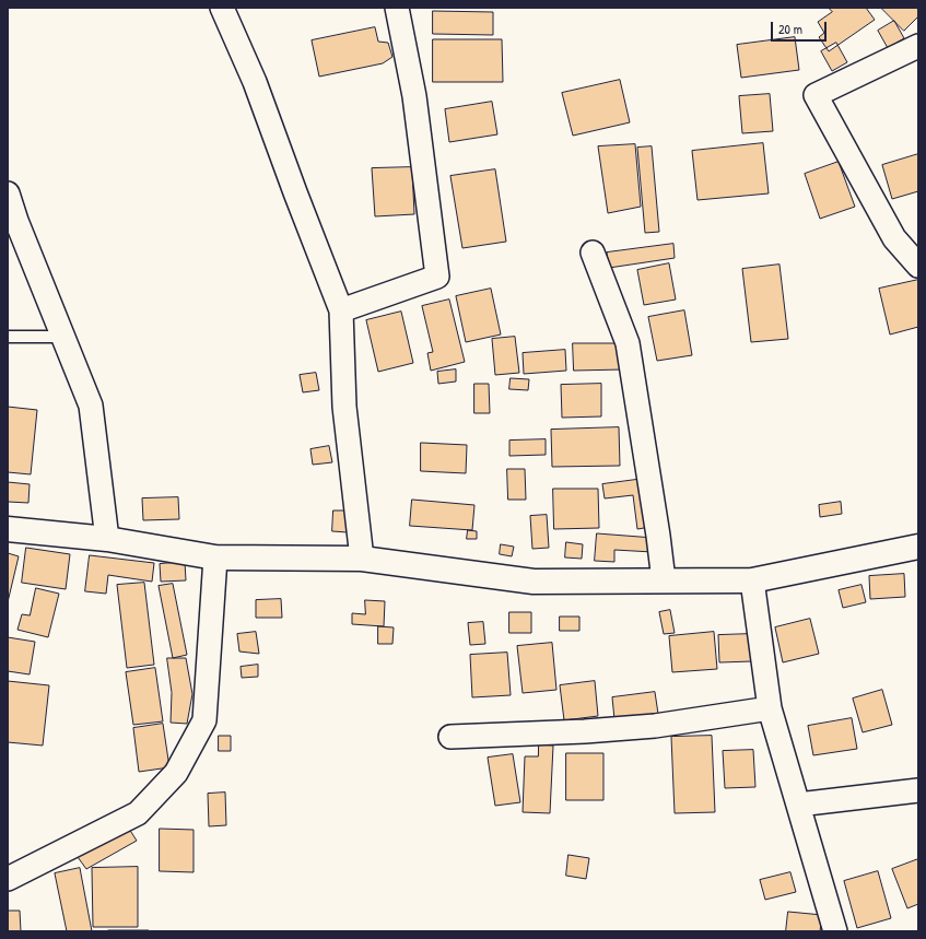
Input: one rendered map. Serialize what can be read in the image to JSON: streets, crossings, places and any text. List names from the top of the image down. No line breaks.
{"scale_bar":"20 m"}
